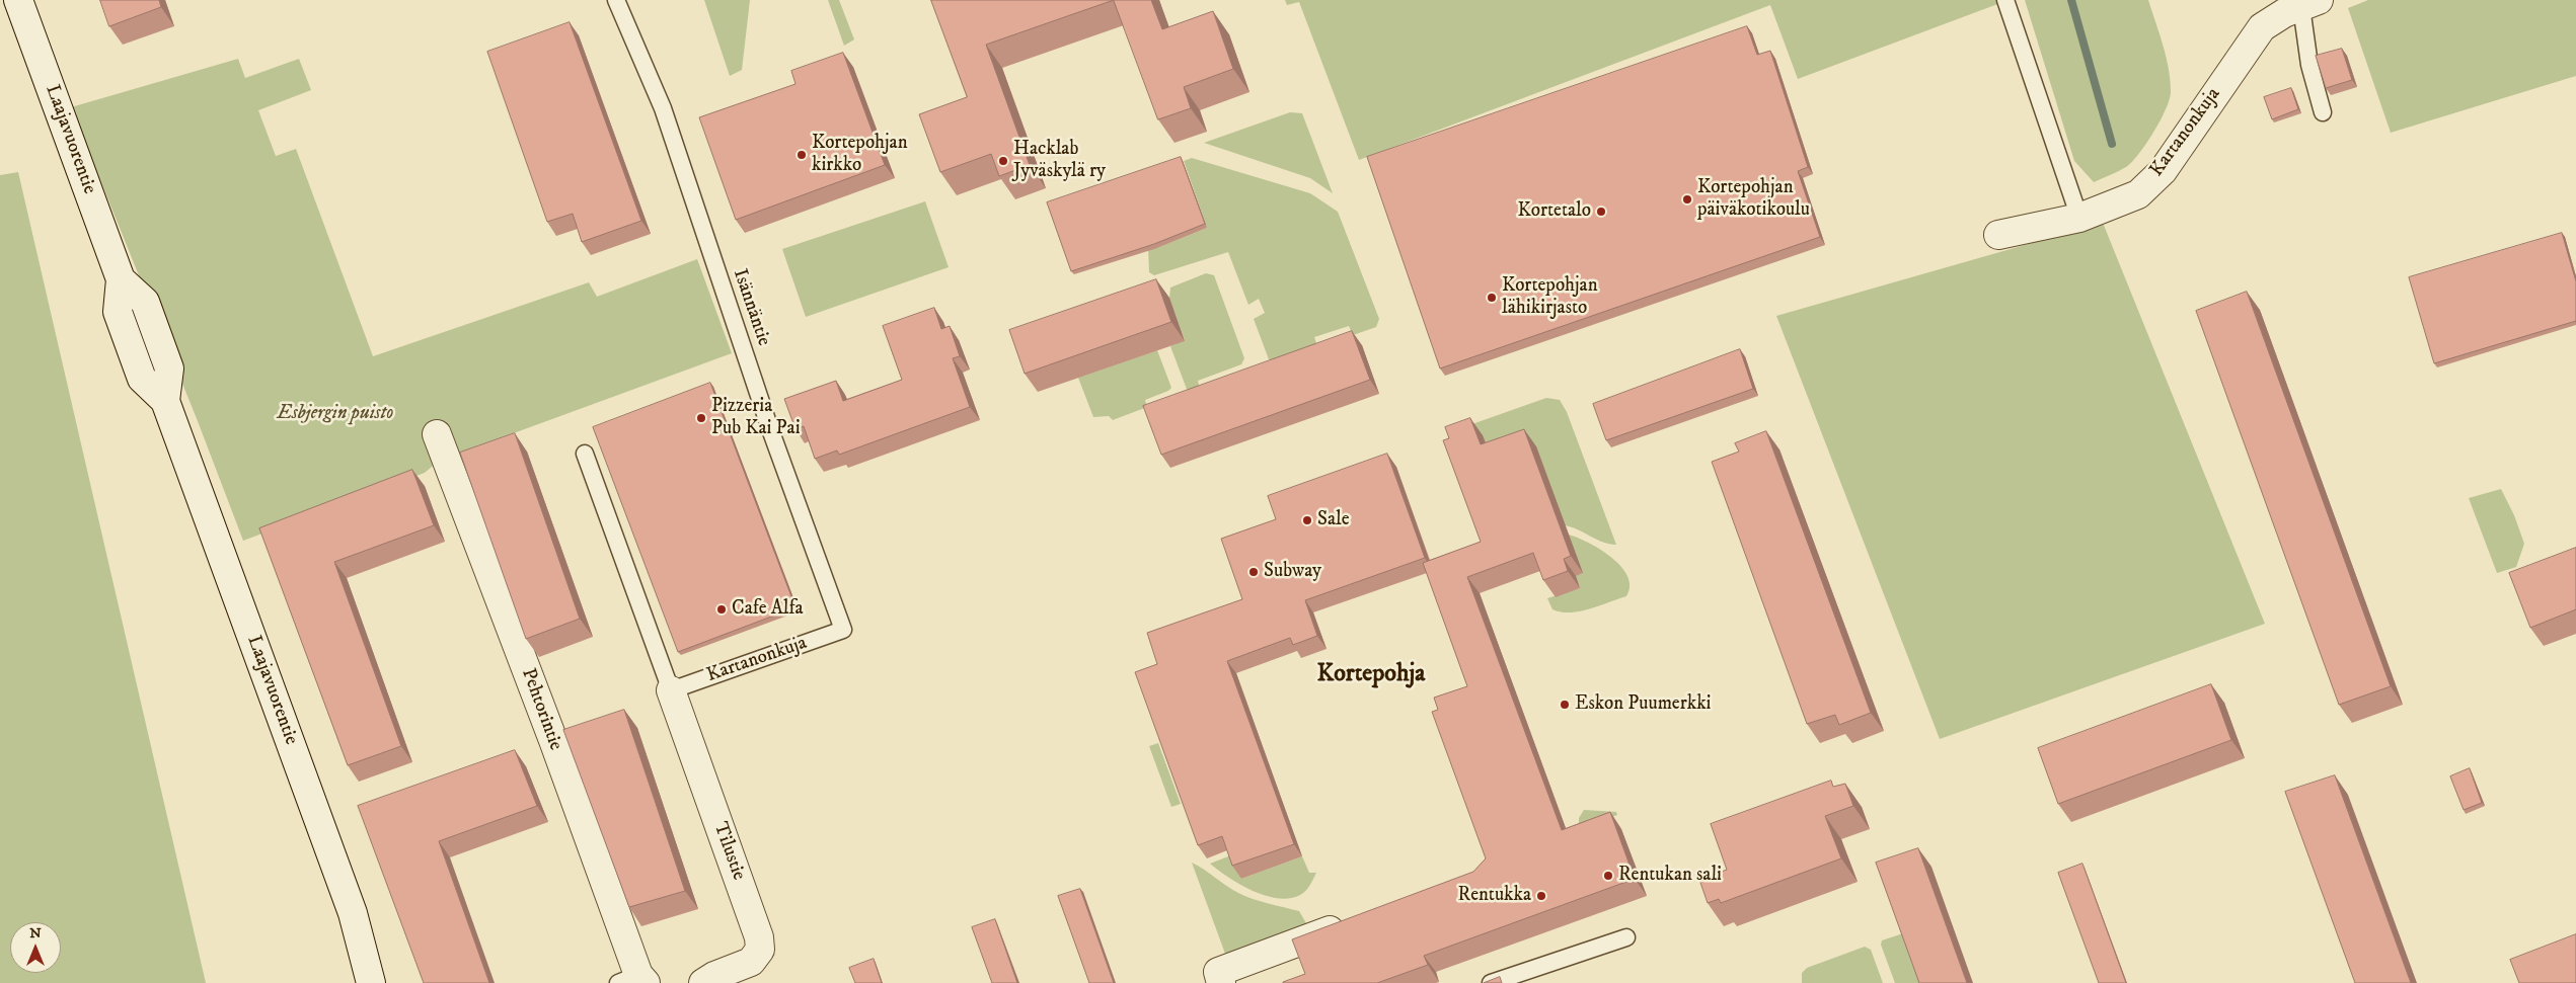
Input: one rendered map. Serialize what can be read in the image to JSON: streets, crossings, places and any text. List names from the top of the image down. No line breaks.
{"streets":{"street":["Kartanonkuja","Laajavuorentie","Pehtorintie","Tilustie"],"lane":["Isännäntie"]},"crossings":[["Kartanonkuja","Isännäntie"],["Kartanonkuja","Tilustie"]],"districts":["Kortepohja"],"parks":["Esbjergin puisto"],"places":["Kortepohjan kirkko","Hacklab Jyväskylä ry","Kortepohjan päiväkotikoulu","Kortetalo","Kortepohjan lähikirjasto","Pizzeria Pub Kai Pai","Sale","Subway","Cafe Alfa","Eskon Puumerkki","Rentukan sali","Rentukka"],"north":"top"}
